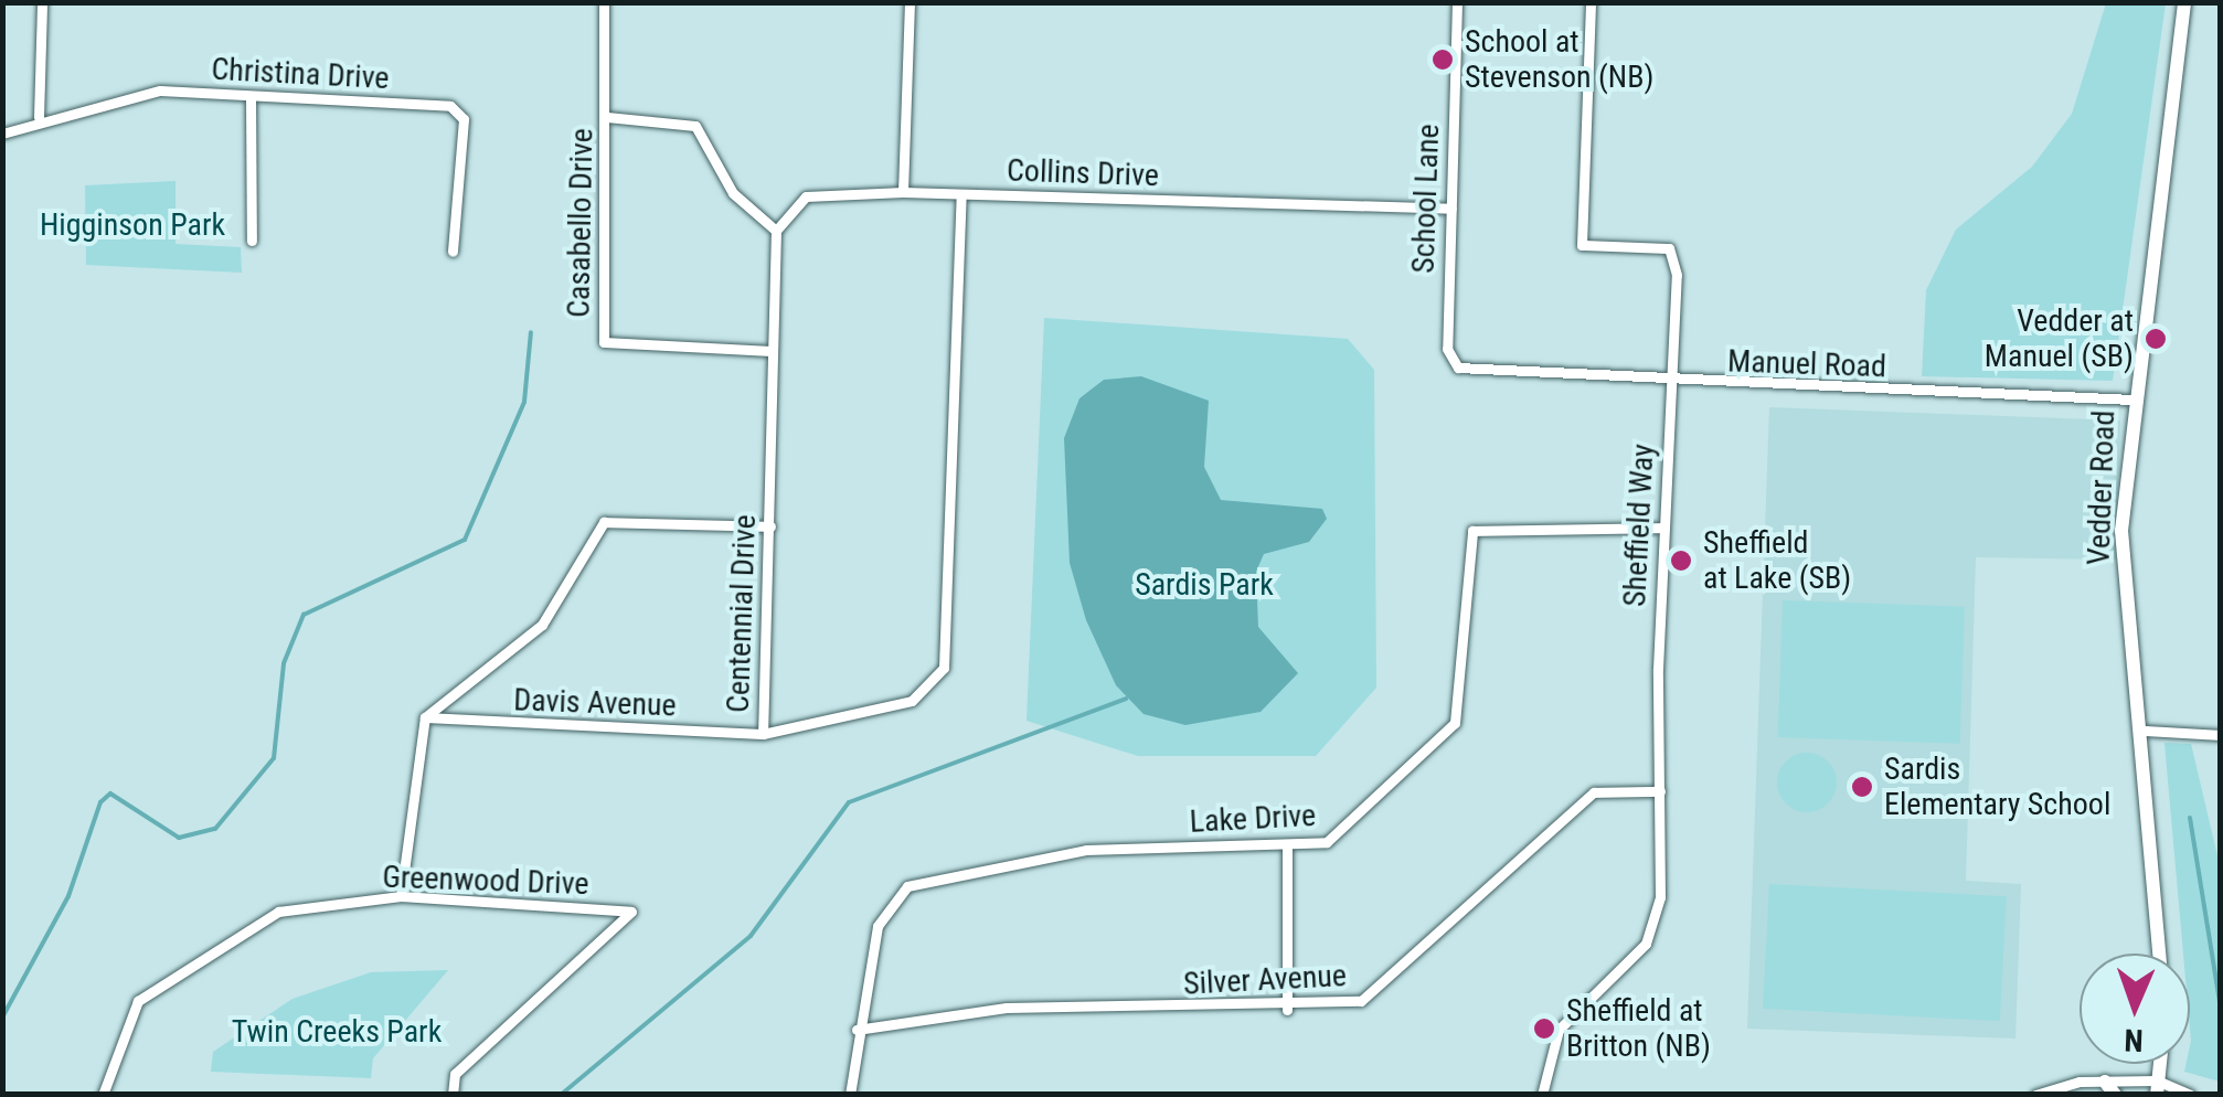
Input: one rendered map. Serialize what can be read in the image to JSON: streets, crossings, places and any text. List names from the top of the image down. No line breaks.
{"streets":{"main road":["Vedder Road"],"street":["Christina Drive","Collins Drive","School Lane","Casabello Drive","Manuel Road","Sheffield Way","Centennial Drive","Davis Avenue","Lake Drive","Greenwood Drive","Silver Avenue"]},"crossings":[["Collins Drive","School Lane"],["Collins Drive","Centennial Drive"],["School Lane","Manuel Road"],["Casabello Drive","Centennial Drive"],["Manuel Road","Vedder Road"],["Manuel Road","Sheffield Way"],["Sheffield Way","Lake Drive"],["Sheffield Way","Silver Avenue"],["Centennial Drive","Davis Avenue"],["Lake Drive","Silver Avenue"]],"parks":["Higginson Park","Sardis Park","Twin Creeks Park"],"places":["School at Stevenson (NB)","Vedder at Manuel (SB)","Sheffield at Lake (SB)","Sardis Elementary School","Sheffield at Britton (NB)"],"north":"bottom"}
